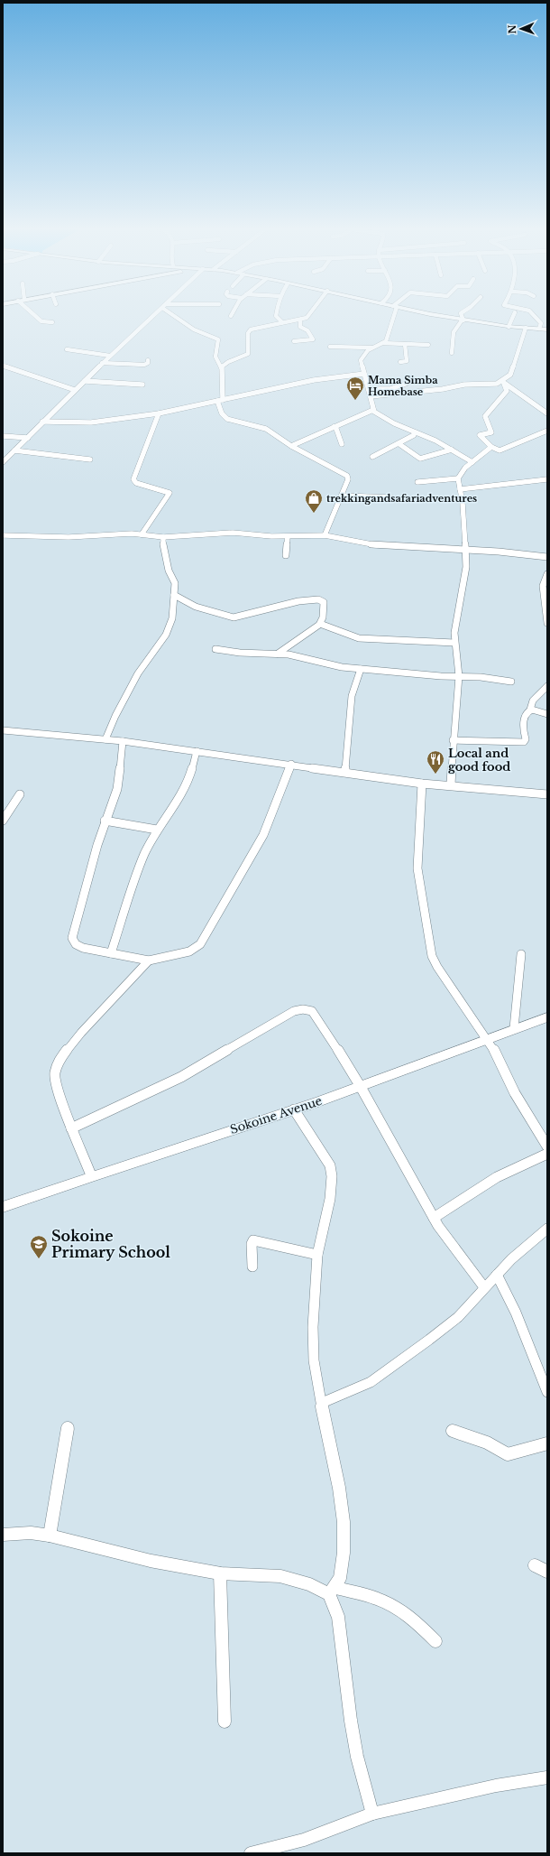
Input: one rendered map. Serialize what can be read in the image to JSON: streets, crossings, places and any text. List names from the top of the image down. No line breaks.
{"streets":{"street":["Sokoine Avenue"]},"places":{"hotel":["Mama Simba Homebase"],"shop":["trekkingandsafariadventures"],"restaurant":["Local and good food"],"school or university":["Sokoine Primary School"]},"north":"left"}
